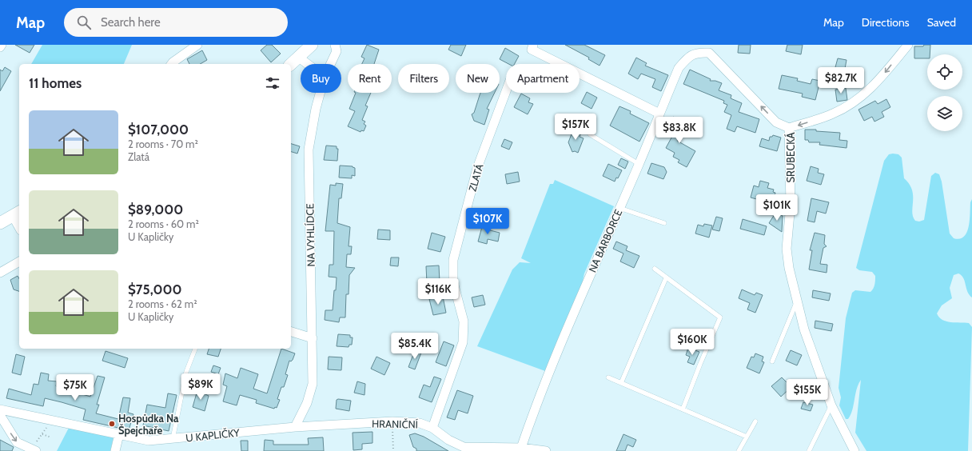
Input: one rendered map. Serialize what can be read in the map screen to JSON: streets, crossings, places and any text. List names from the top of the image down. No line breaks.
{"streets":{"street":["SRUBECKÁ","ZLATÁ","NA VYHLÍDCE","NA BARBORCE","HRANIČNÍ","U KAPLIČKY"]},"crossings":[["SRUBECKÁ","NA BARBORCE"],["ZLATÁ","HRANIČNÍ"],["NA VYHLÍDCE","HRANIČNÍ"],["NA VYHLÍDCE","U KAPLIČKY"],["NA BARBORCE","HRANIČNÍ"],["HRANIČNÍ","U KAPLIČKY"]],"places":["Hospůdka Na Špejchaře"],"page":{"header":"Map","search":"Search here","nav":["Map","Directions","Saved"],"chip":["Buy","Rent","Filters","New","Apartment"],"heading":"11 homes","price":["$82.7K","$157K","$83.8K","$101K","$107K","$116K","$160K","$85.4K","$89K","$75K","$155K"],"list":[{"name":"$107,000","note":"2 rooms · 70 m² · Zlatá"},{"name":"$89,000","note":"2 rooms · 60 m² · U Kapličky"},{"name":"$75,000","note":"2 rooms · 62 m² · U Kapličky"}]}}
